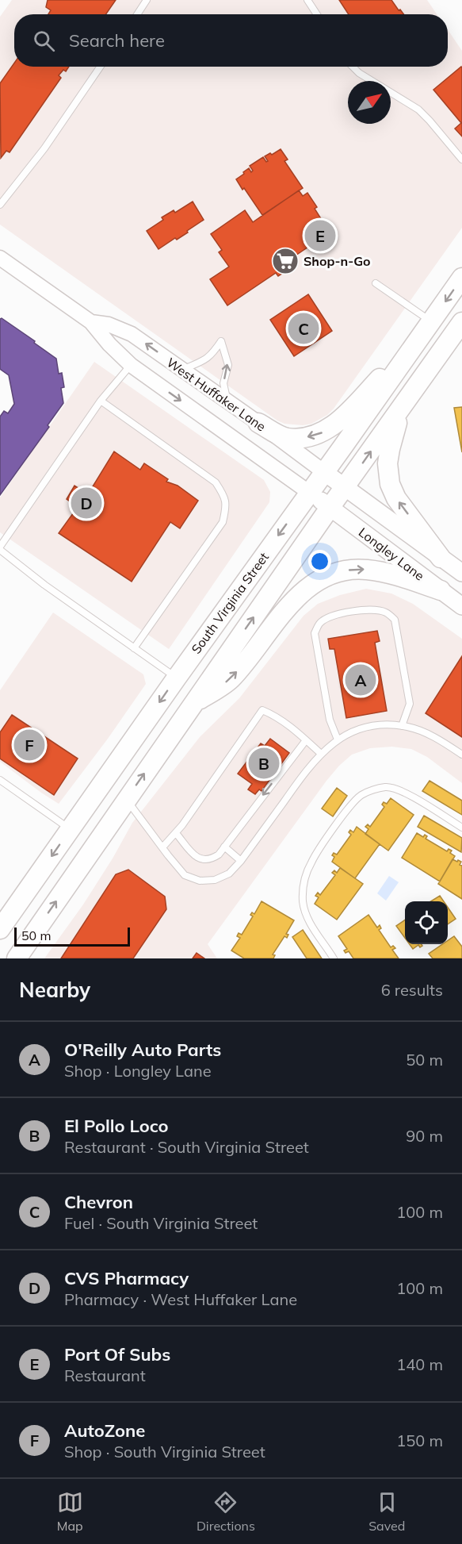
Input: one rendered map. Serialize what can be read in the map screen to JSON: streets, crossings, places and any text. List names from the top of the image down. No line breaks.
{"streets":{"main road":["Longley Lane","South Virginia Street"],"street":["West Huffaker Lane"]},"crossings":[["West Huffaker Lane","Longley Lane"],["West Huffaker Lane","South Virginia Street"],["Longley Lane","South Virginia Street"]],"places":{"supermarket":["Shop-n-Go"]},"scale_bar":"50 m","north":"top right","page":{"search":"Search here","pins":["E","C","D","A","F","B"],"scale":"50 m","heading":["Nearby","6 results"],"list":[{"mark":"A","name":"O'Reilly Auto Parts","note":"Shop · Longley Lane","value":"50 m"},{"mark":"B","name":"El Pollo Loco","note":"Restaurant · South Virginia Street","value":"90 m"},{"mark":"C","name":"Chevron","note":"Fuel · South Virginia Street","value":"100 m"},{"mark":"D","name":"CVS Pharmacy","note":"Pharmacy · West Huffaker Lane","value":"100 m"},{"mark":"E","name":"Port Of Subs","note":"Restaurant","value":"140 m"},{"mark":"F","name":"AutoZone","note":"Shop · South Virginia Street","value":"150 m"}],"nav":["Map","Directions","Saved"]}}
